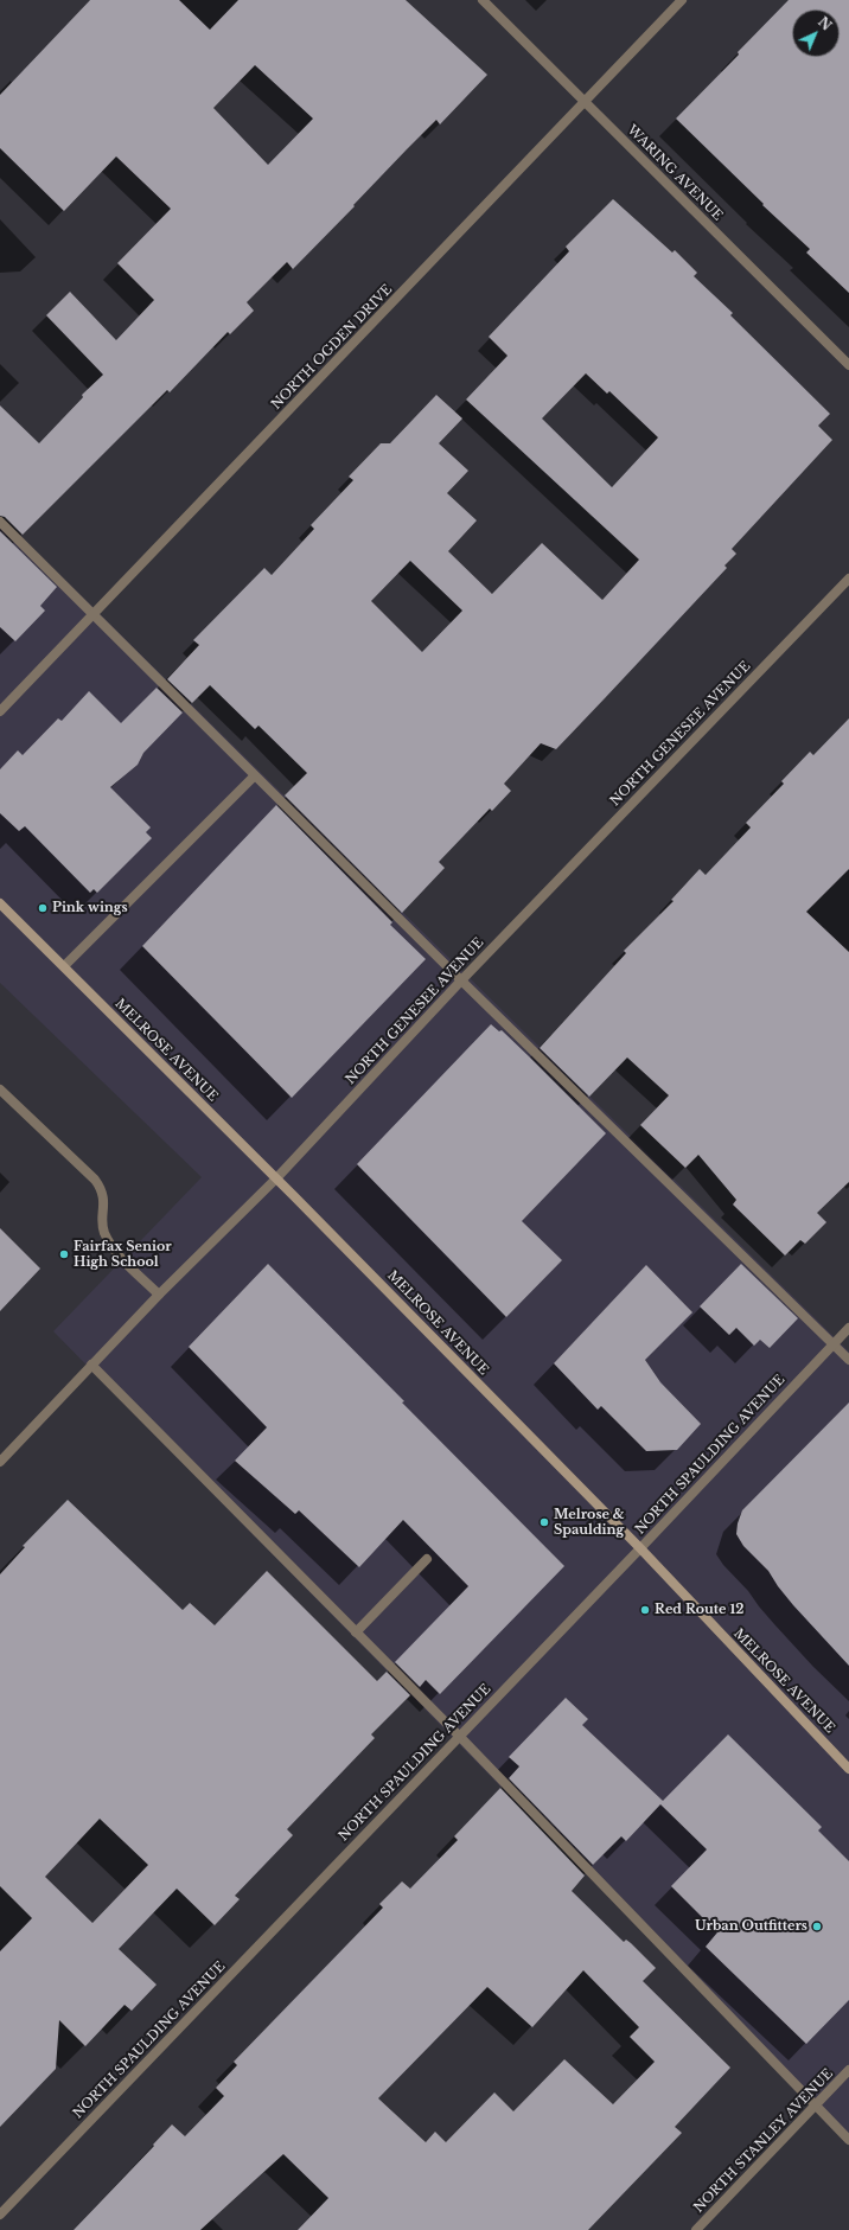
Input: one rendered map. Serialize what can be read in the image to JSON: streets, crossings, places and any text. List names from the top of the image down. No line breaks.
{"streets":{"main road":["MELROSE AVENUE"],"street":["WARING AVENUE","NORTH OGDEN DRIVE","NORTH GENESEE AVENUE","NORTH SPAULDING AVENUE","NORTH STANLEY AVENUE"]},"crossings":[["WARING AVENUE","NORTH OGDEN DRIVE"],["NORTH GENESEE AVENUE","MELROSE AVENUE"],["MELROSE AVENUE","NORTH SPAULDING AVENUE"]],"places":["Pink wings","Fairfax Senior High School","Melrose & Spaulding","Red Route 12","Urban Outfitters"],"north":"top right"}
